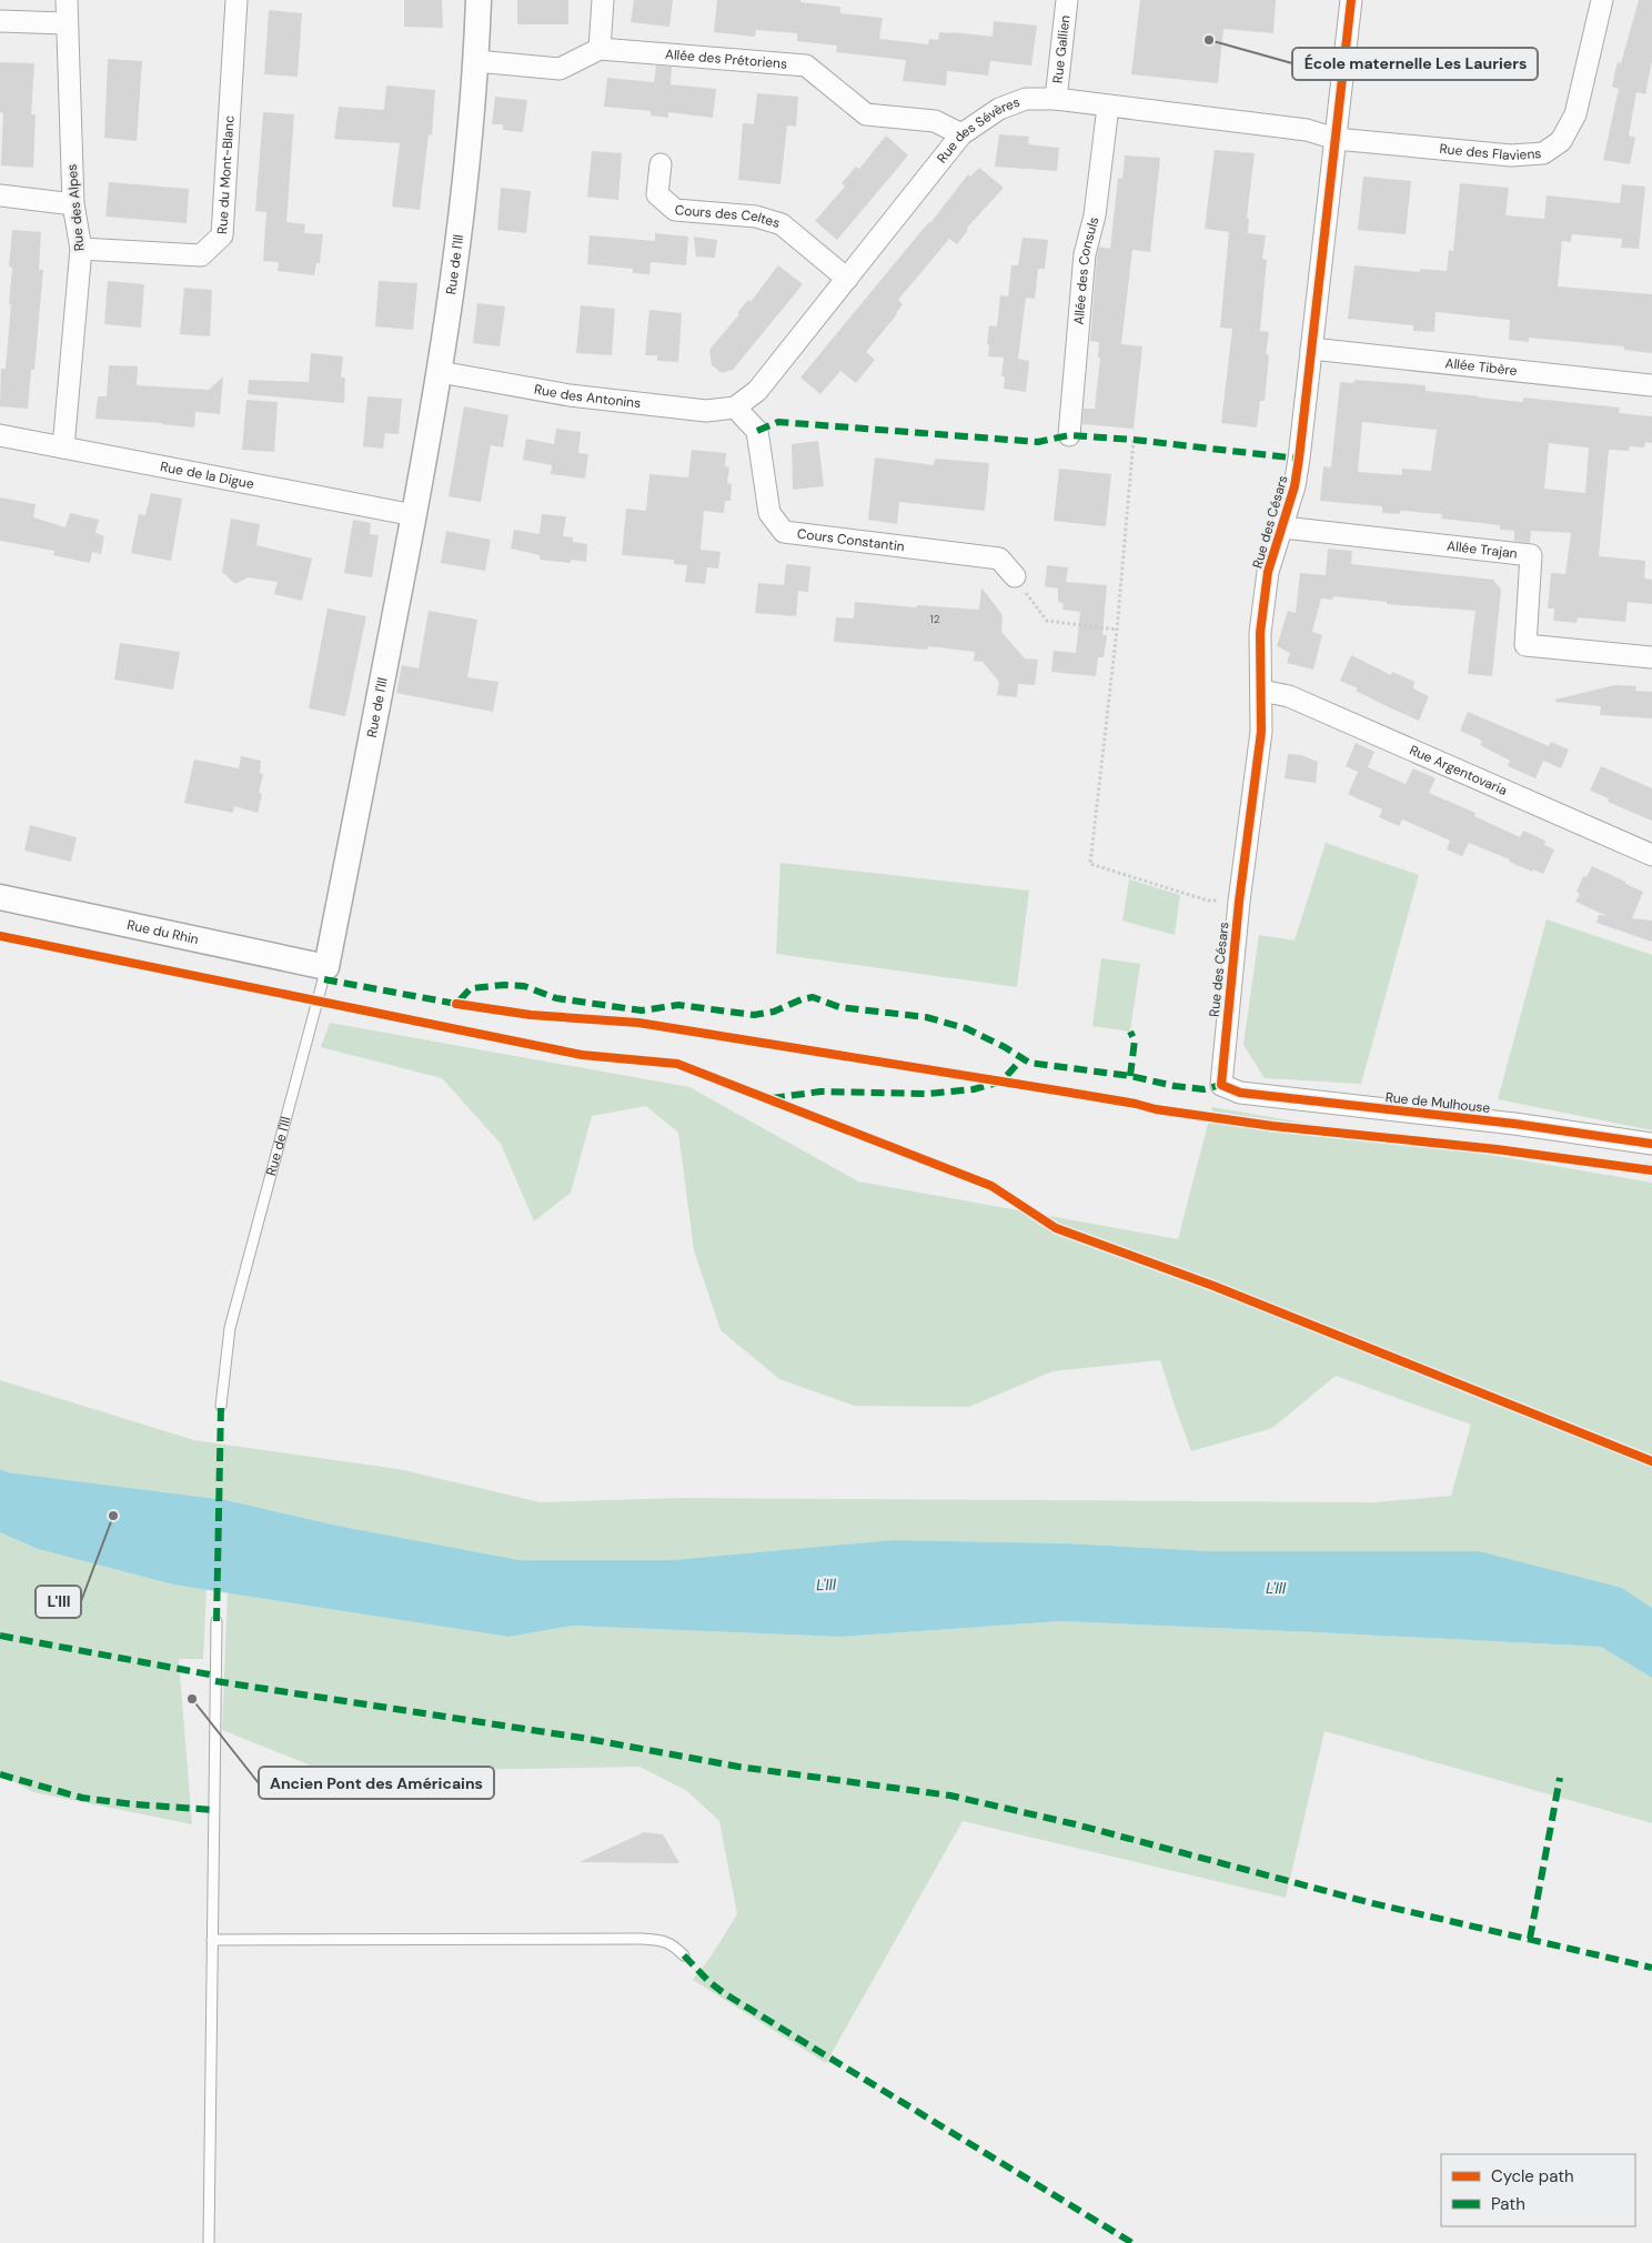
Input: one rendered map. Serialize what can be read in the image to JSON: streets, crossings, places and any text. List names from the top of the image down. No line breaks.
{"streets":{"street":["Rue Gallien","Allée des Prétoriens","Rue des Sévères","Rue des Flaviens","Rue du Mont-Blanc","Rue des Alpes","Cours des Celtes","Rue de l'Ill","Allée des Consuls","Allée Tibère","Rue des Antonins","Rue de la Digue","Rue des Césars","Cours Constantin","Allée Trajan","Rue Argentovaria","Rue du Rhin","Rue de Mulhouse"]},"crossings":[["Rue Gallien","Rue des Sévères"],["Allée des Prétoriens","Rue des Sévères"],["Rue des Sévères","Rue des Flaviens"],["Rue des Sévères","Cours des Celtes"],["Rue des Sévères","Allée des Consuls"],["Rue des Sévères","Rue des Antonins"],["Rue des Sévères","Rue des Césars"],["Rue des Sévères","Cours Constantin"],["Rue des Flaviens","Rue des Césars"],["Rue du Mont-Blanc","Rue des Alpes"],["Rue des Alpes","Rue de la Digue"],["Rue de l'Ill","Rue des Antonins"],["Rue de l'Ill","Rue de la Digue"],["Rue de l'Ill","Rue du Rhin"],["Allée Tibère","Rue des Césars"],["Rue des Antonins","Cours Constantin"],["Rue des Césars","Allée Trajan"],["Rue des Césars","Rue Argentovaria"],["Rue des Césars","Rue de Mulhouse"]],"water":["L'Ill"],"places":["École maternelle Les Lauriers","L'Ill","Ancien Pont des Américains"],"house_numbers":["12"],"legend":["Cycle path","Path"]}
